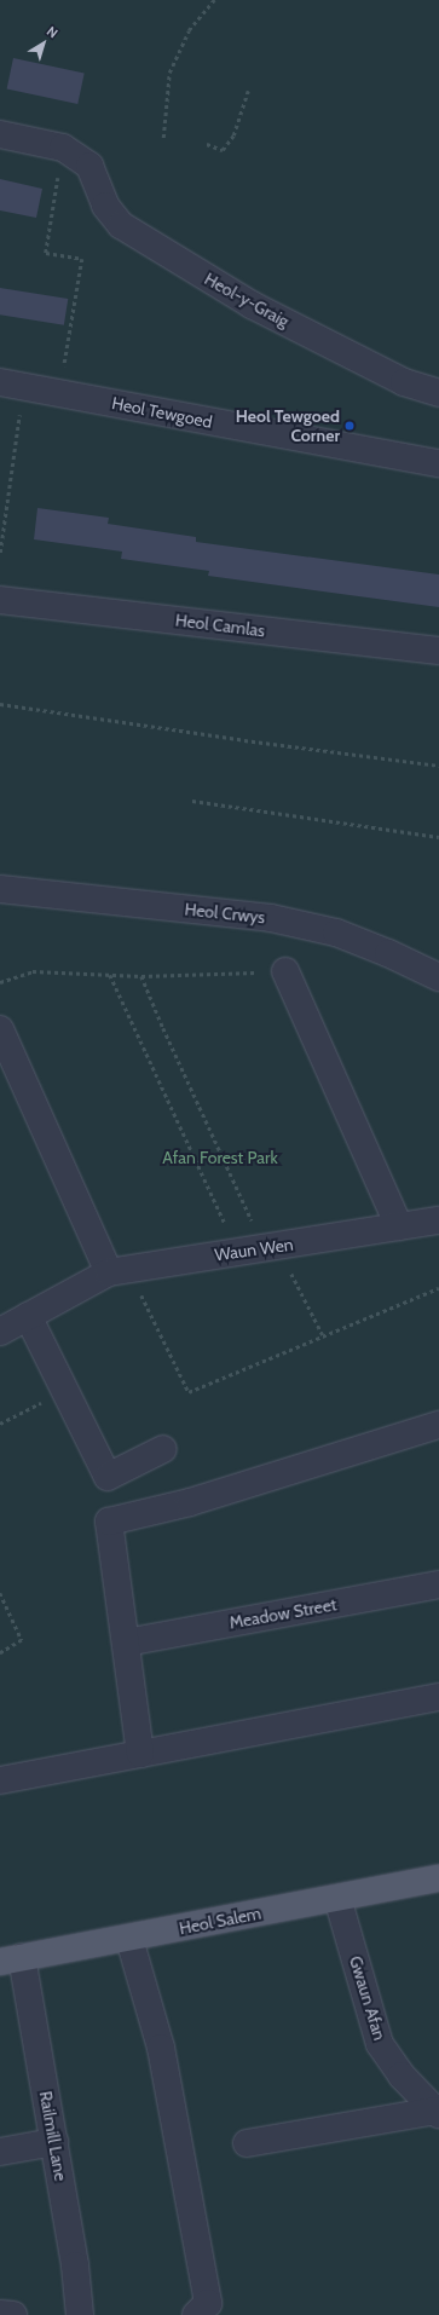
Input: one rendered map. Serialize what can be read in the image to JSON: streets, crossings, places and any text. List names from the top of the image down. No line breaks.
{"streets":{"main road":["Heol Salem"],"street":["Heol-y-Graig","Heol Tewgoed","Heol Camlas","Heol Crwys","Waun Wen","Meadow Street","Gwaun Afan","Railmill Lane"]},"crossings":[["Heol Salem","Gwaun Afan"],["Heol Salem","Railmill Lane"]],"parks":["Afan Forest Park"],"places":["Heol Tewgoed Corner"],"north":"top right"}
